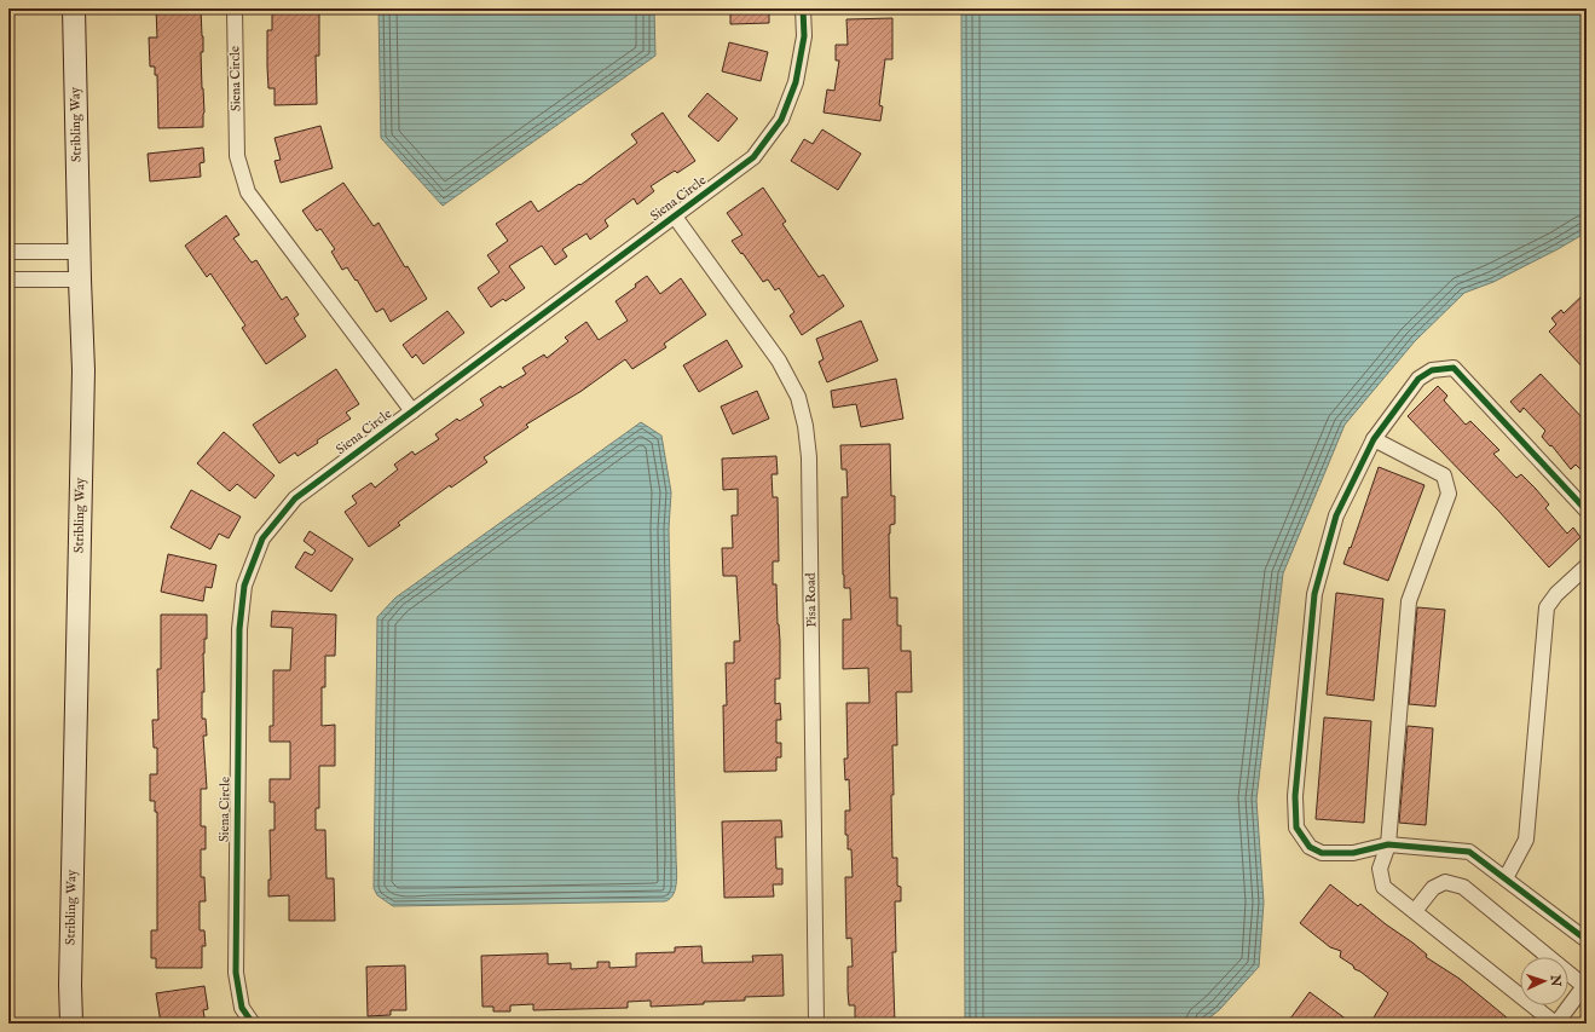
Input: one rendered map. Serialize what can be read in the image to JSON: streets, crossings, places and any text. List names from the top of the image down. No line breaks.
{"streets":{"street":["Siena Circle","Stribling Way","Pisa Road"]},"crossings":[["Siena Circle","Pisa Road"]],"north":"right"}
